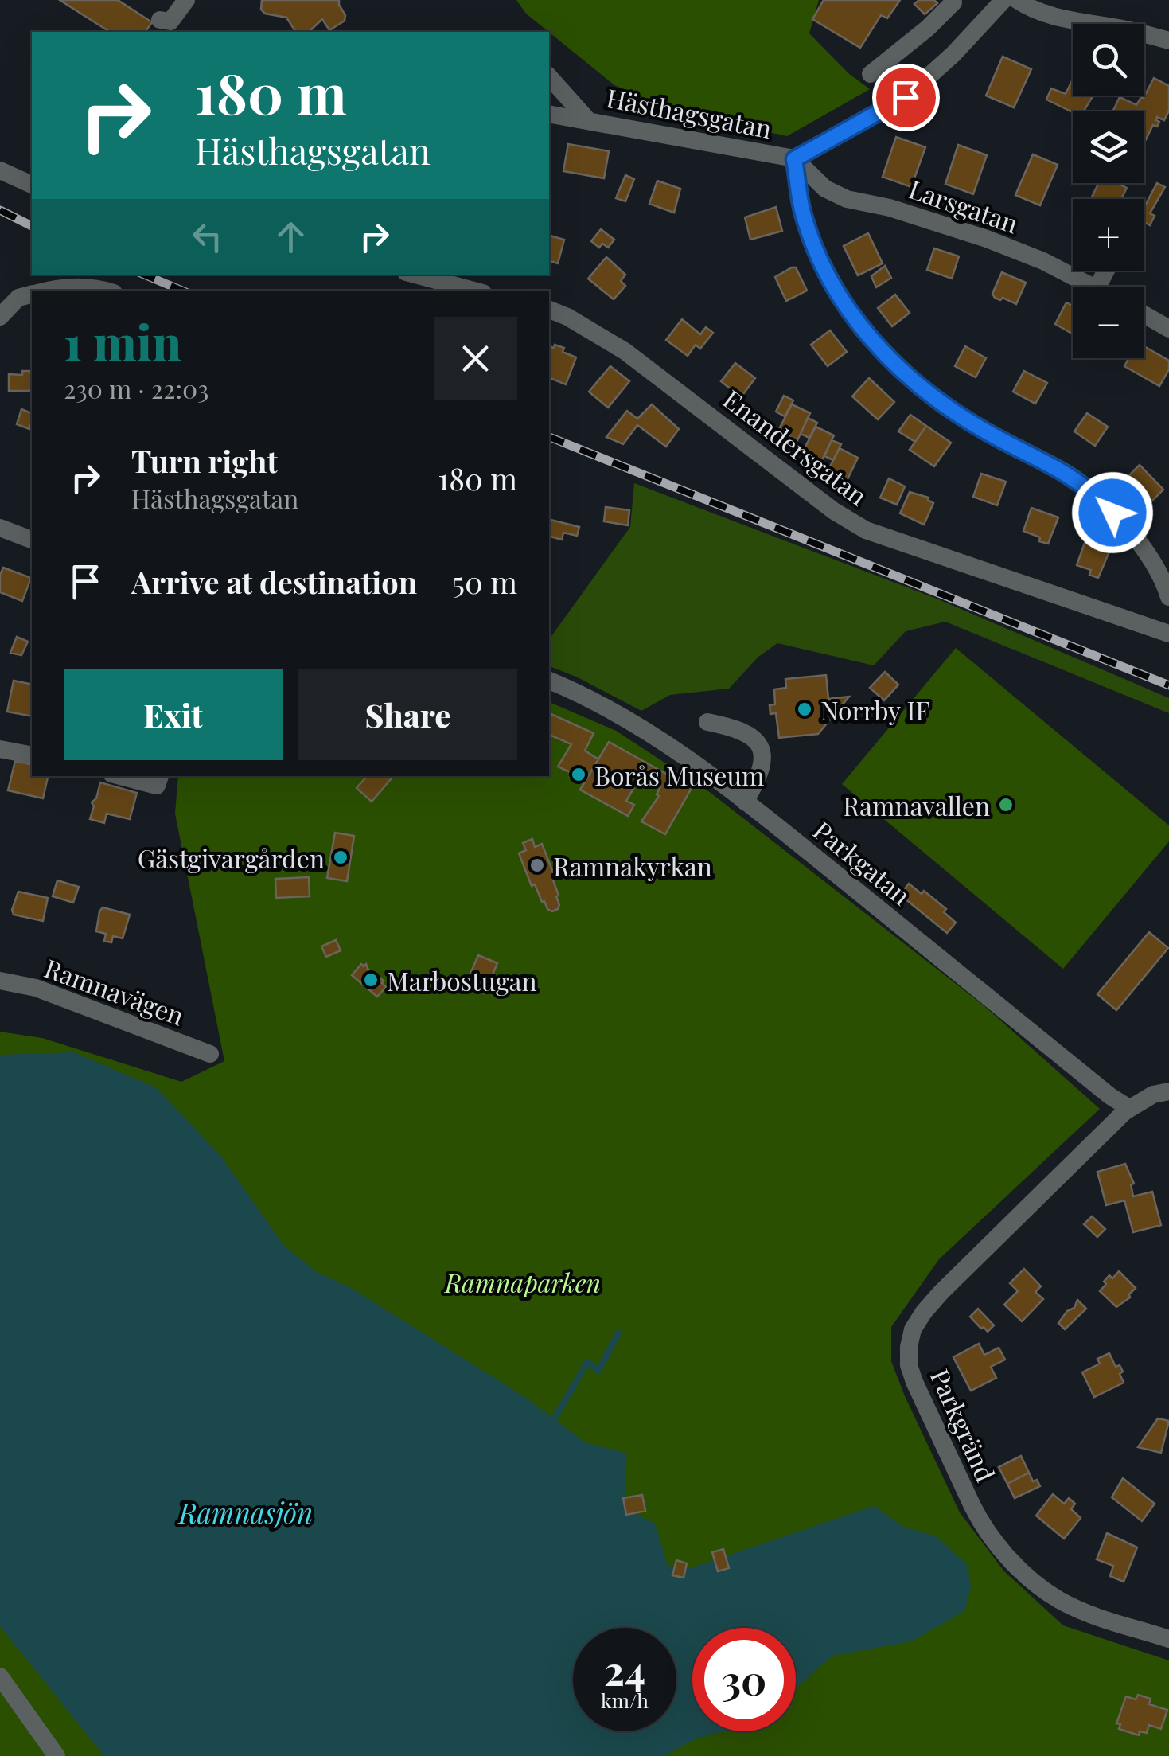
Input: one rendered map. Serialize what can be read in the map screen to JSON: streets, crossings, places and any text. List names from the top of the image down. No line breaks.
{"streets":{"street":["Hästhagsgatan","Larsgatan","Enandersgatan","Parkgatan","Ramnavägen","Parkgränd"]},"crossings":[["Hästhagsgatan","Larsgatan"],["Parkgatan","Parkgränd"]],"water":["Ramnasjön"],"parks":["Ramnaparken"],"places":["Norrby IF","Borås Museum","Ramnavallen","Gästgivargården","Ramnakyrkan","Marbostugan"],"page":{"map_buttons":["+","−"],"turn":["180 m","Hästhagsgatan"],"heading":["1 min","230 m · 22:03"],"list":[{"name":"Turn right","note":"Hästhagsgatan","value":"180 m"},{"name":"Arrive at destination","value":"50 m"}],"buttons":["Exit","Share"],"speed":"24 km/h","limit":"30"}}
